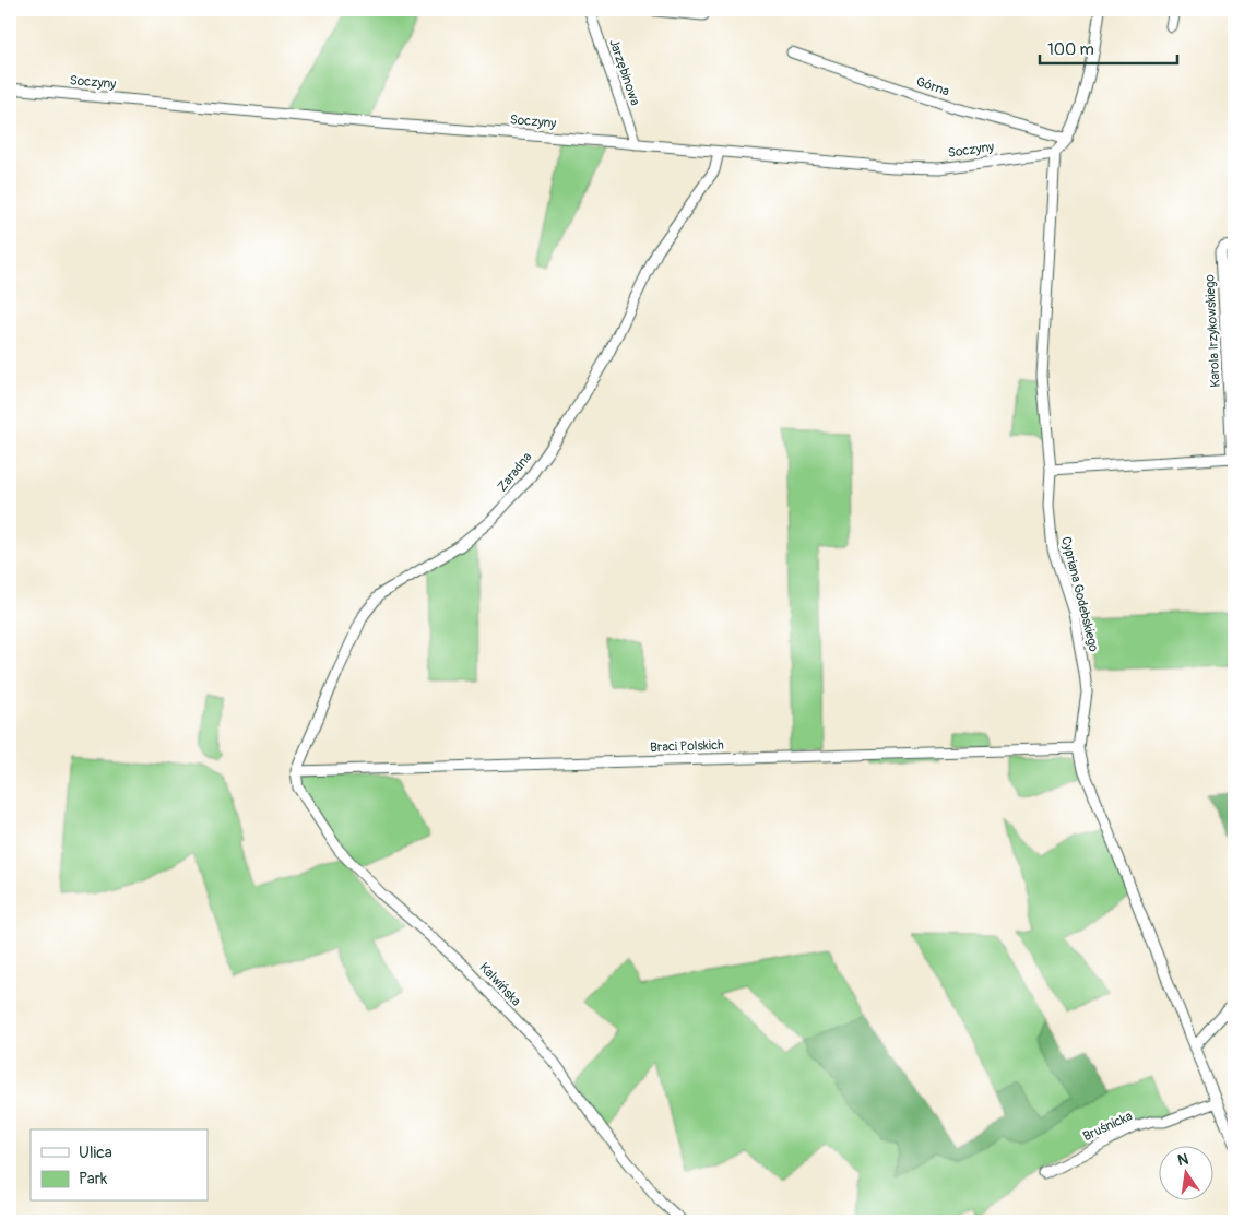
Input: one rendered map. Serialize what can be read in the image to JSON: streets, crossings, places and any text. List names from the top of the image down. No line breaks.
{"streets":{"street":["Jarzębinowa","Soczyny","Górna","Karola Irzykowskiego","Zaradna","Cypriana Godebskiego","Braci Polskich","Kalwińska","Bruśnicka"]},"crossings":[["Jarzębinowa","Soczyny"],["Soczyny","Zaradna"],["Soczyny","Cypriana Godebskiego"],["Karola Irzykowskiego","Cypriana Godebskiego"],["Zaradna","Braci Polskich"],["Zaradna","Kalwińska"],["Cypriana Godebskiego","Braci Polskich"],["Cypriana Godebskiego","Bruśnicka"],["Braci Polskich","Kalwińska"]],"legend":["Ulica","Park"],"scale_bar":"100 m","north":"top"}
